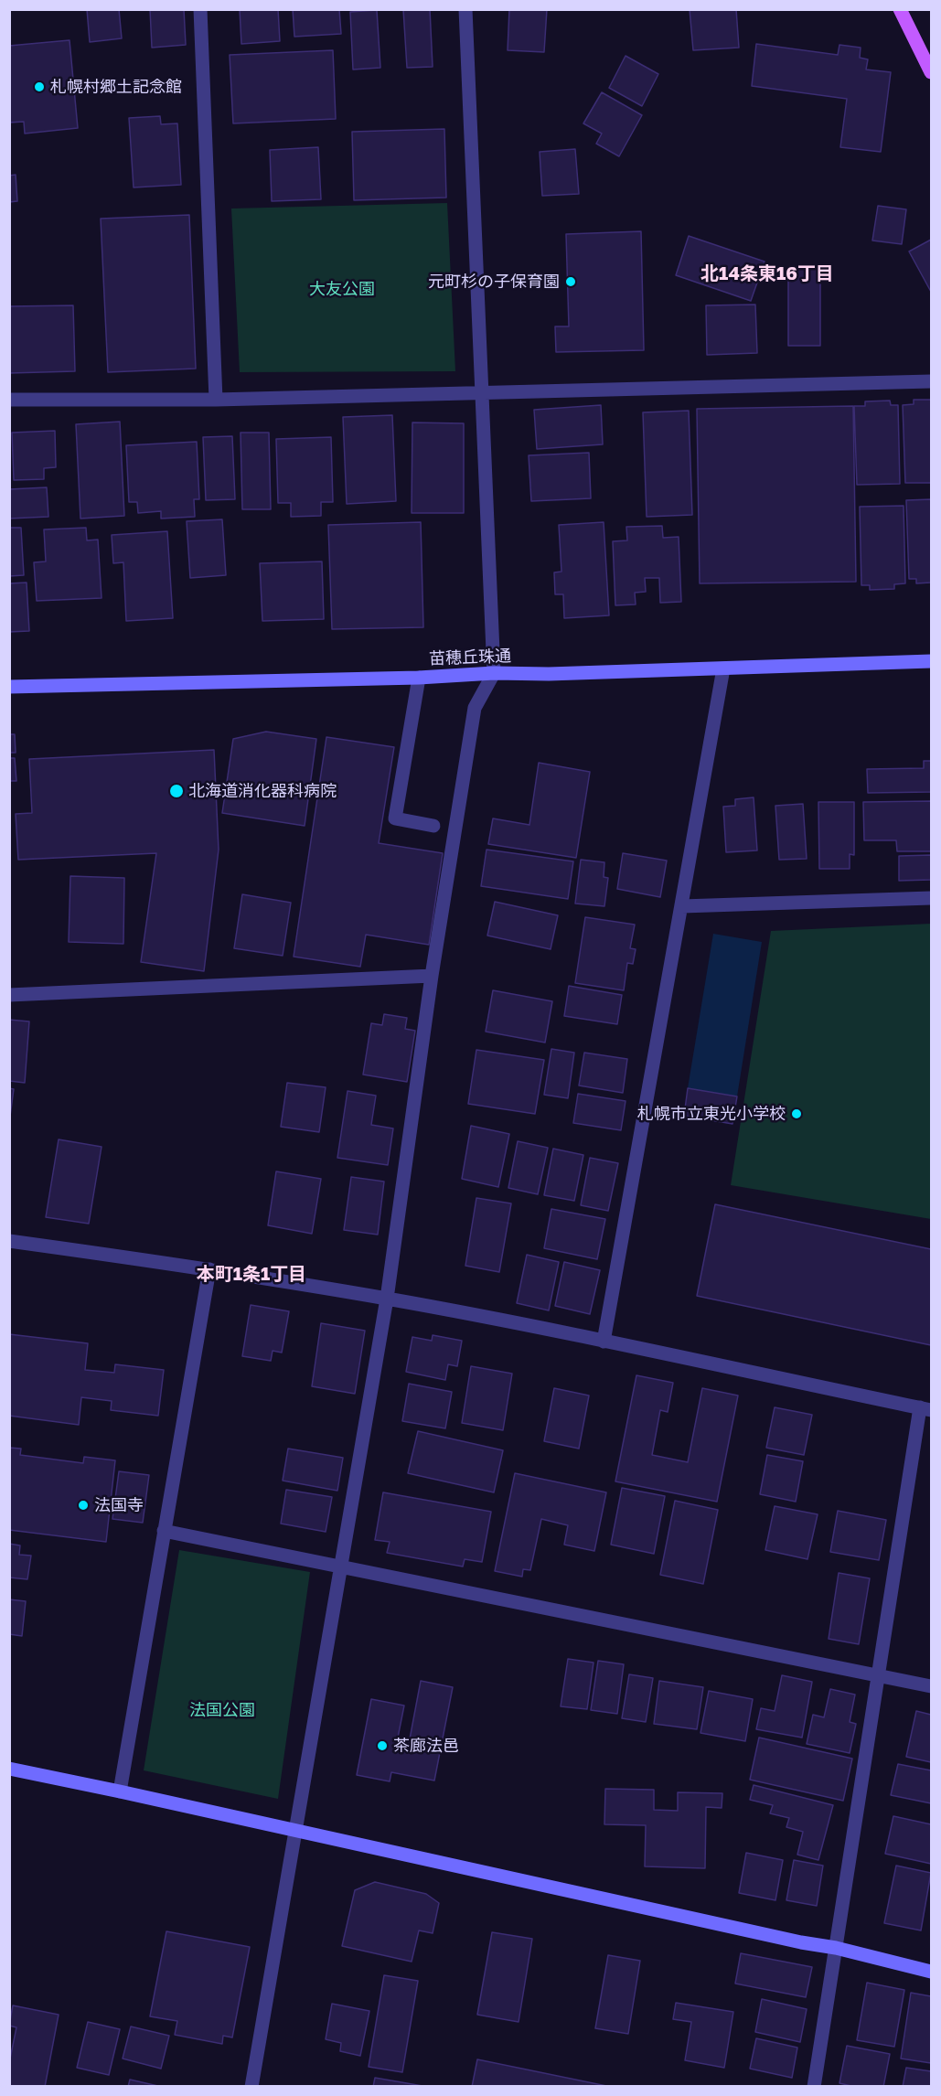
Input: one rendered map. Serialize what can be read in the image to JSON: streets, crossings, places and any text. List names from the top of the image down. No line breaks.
{"streets":{"street":["苗穂丘珠通"]},"districts":["北14条東16丁目","本町1条1丁目"],"parks":["大友公園","法国公園"],"places":["札幌村郷土記念館","元町杉の子保育園","北海道消化器科病院","札幌市立東光小学校","法国寺","茶廊法邑"]}
